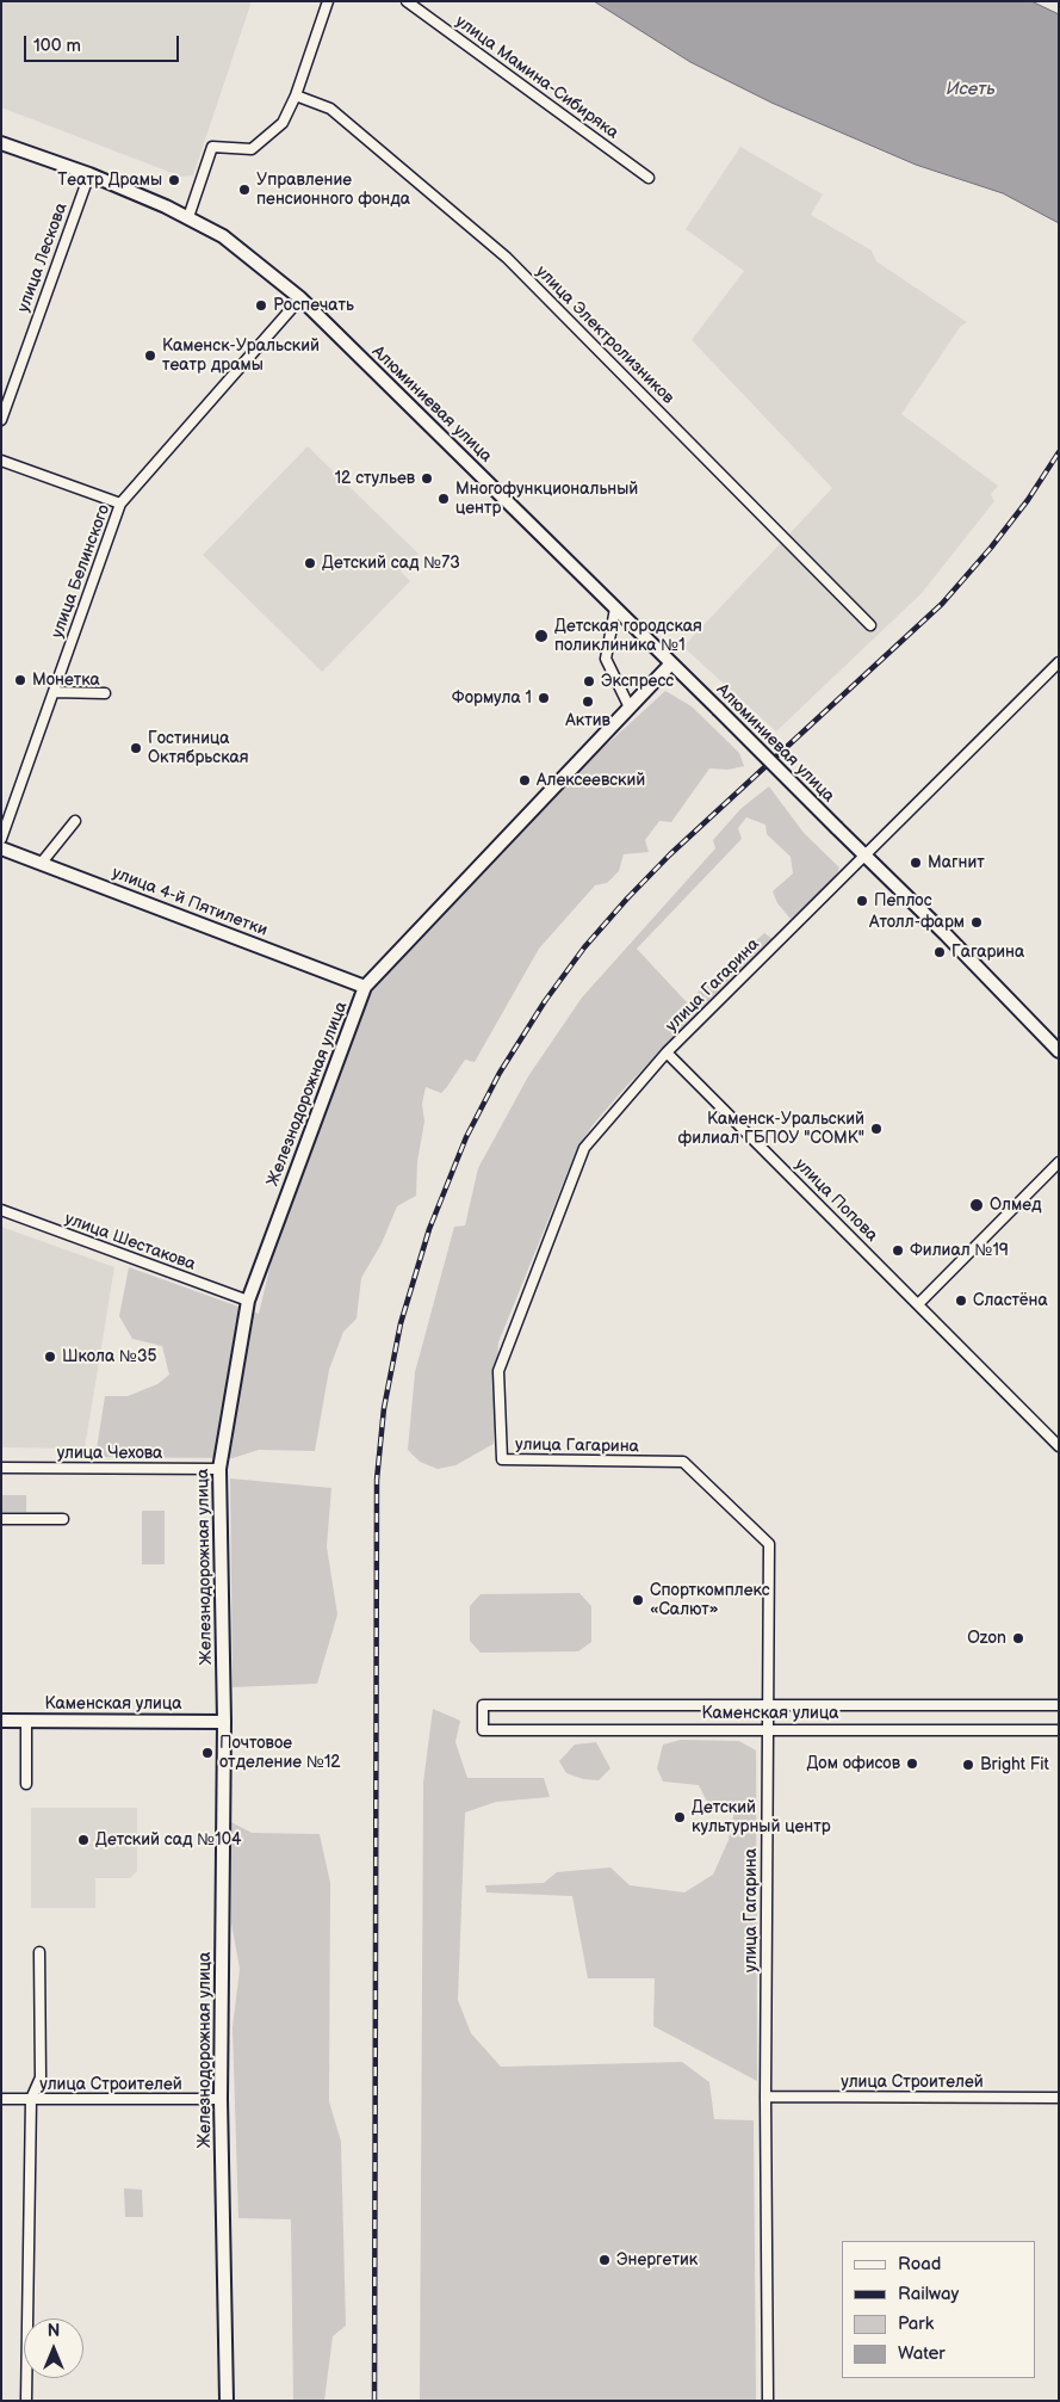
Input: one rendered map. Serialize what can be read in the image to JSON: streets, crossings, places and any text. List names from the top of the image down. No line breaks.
{"streets":{"street":["улица Мамина-Сибиряка","улица Лескова","улица Электролизников","Алюминиевая улица","улица Белинского","улица 4-й Пятилетки","улица Гагарина","Железнодорожная улица","улица Попова","улица Шестакова","улица Чехова","Каменская улица","улица Строителей"]},"crossings":[["улица Лескова","Алюминиевая улица"],["Алюминиевая улица","улица Белинского"],["Алюминиевая улица","улица Гагарина"],["Алюминиевая улица","Железнодорожная улица"],["улица 4-й Пятилетки","Железнодорожная улица"],["улица Гагарина","улица Попова"],["улица Гагарина","Каменская улица"],["улица Гагарина","улица Строителей"],["Железнодорожная улица","улица Шестакова"],["Железнодорожная улица","улица Чехова"],["Железнодорожная улица","Каменская улица"],["Железнодорожная улица","улица Строителей"]],"water":["Исеть"],"places":["Театр Драмы","Управление пенсионного фонда","Роспечать","Каменск-Уральский театр драмы","12 стульев","Многофункциональный центр","Детский сад №73","Детская городская поликлиника №1","Монетка","Экспресс","Формула 1","Актив","Гостиница Октябрьская","Алексеевский","Магнит","Пеплос","Атолл-фарм","Гагарина","Каменск-Уральский филиал ГБПОУ \"СОМК\"","Олмед","Филиал №19","Сластёна","Школа №35","Спорткомплекс «Салют»","Ozon","Почтовое отделение №12","Дом офисов","Bright Fit","Детский культурный центр","Детский сад №104","Энергетик"],"legend":["Road","Railway","Park","Water"],"scale_bar":"100 m","north":"top"}
